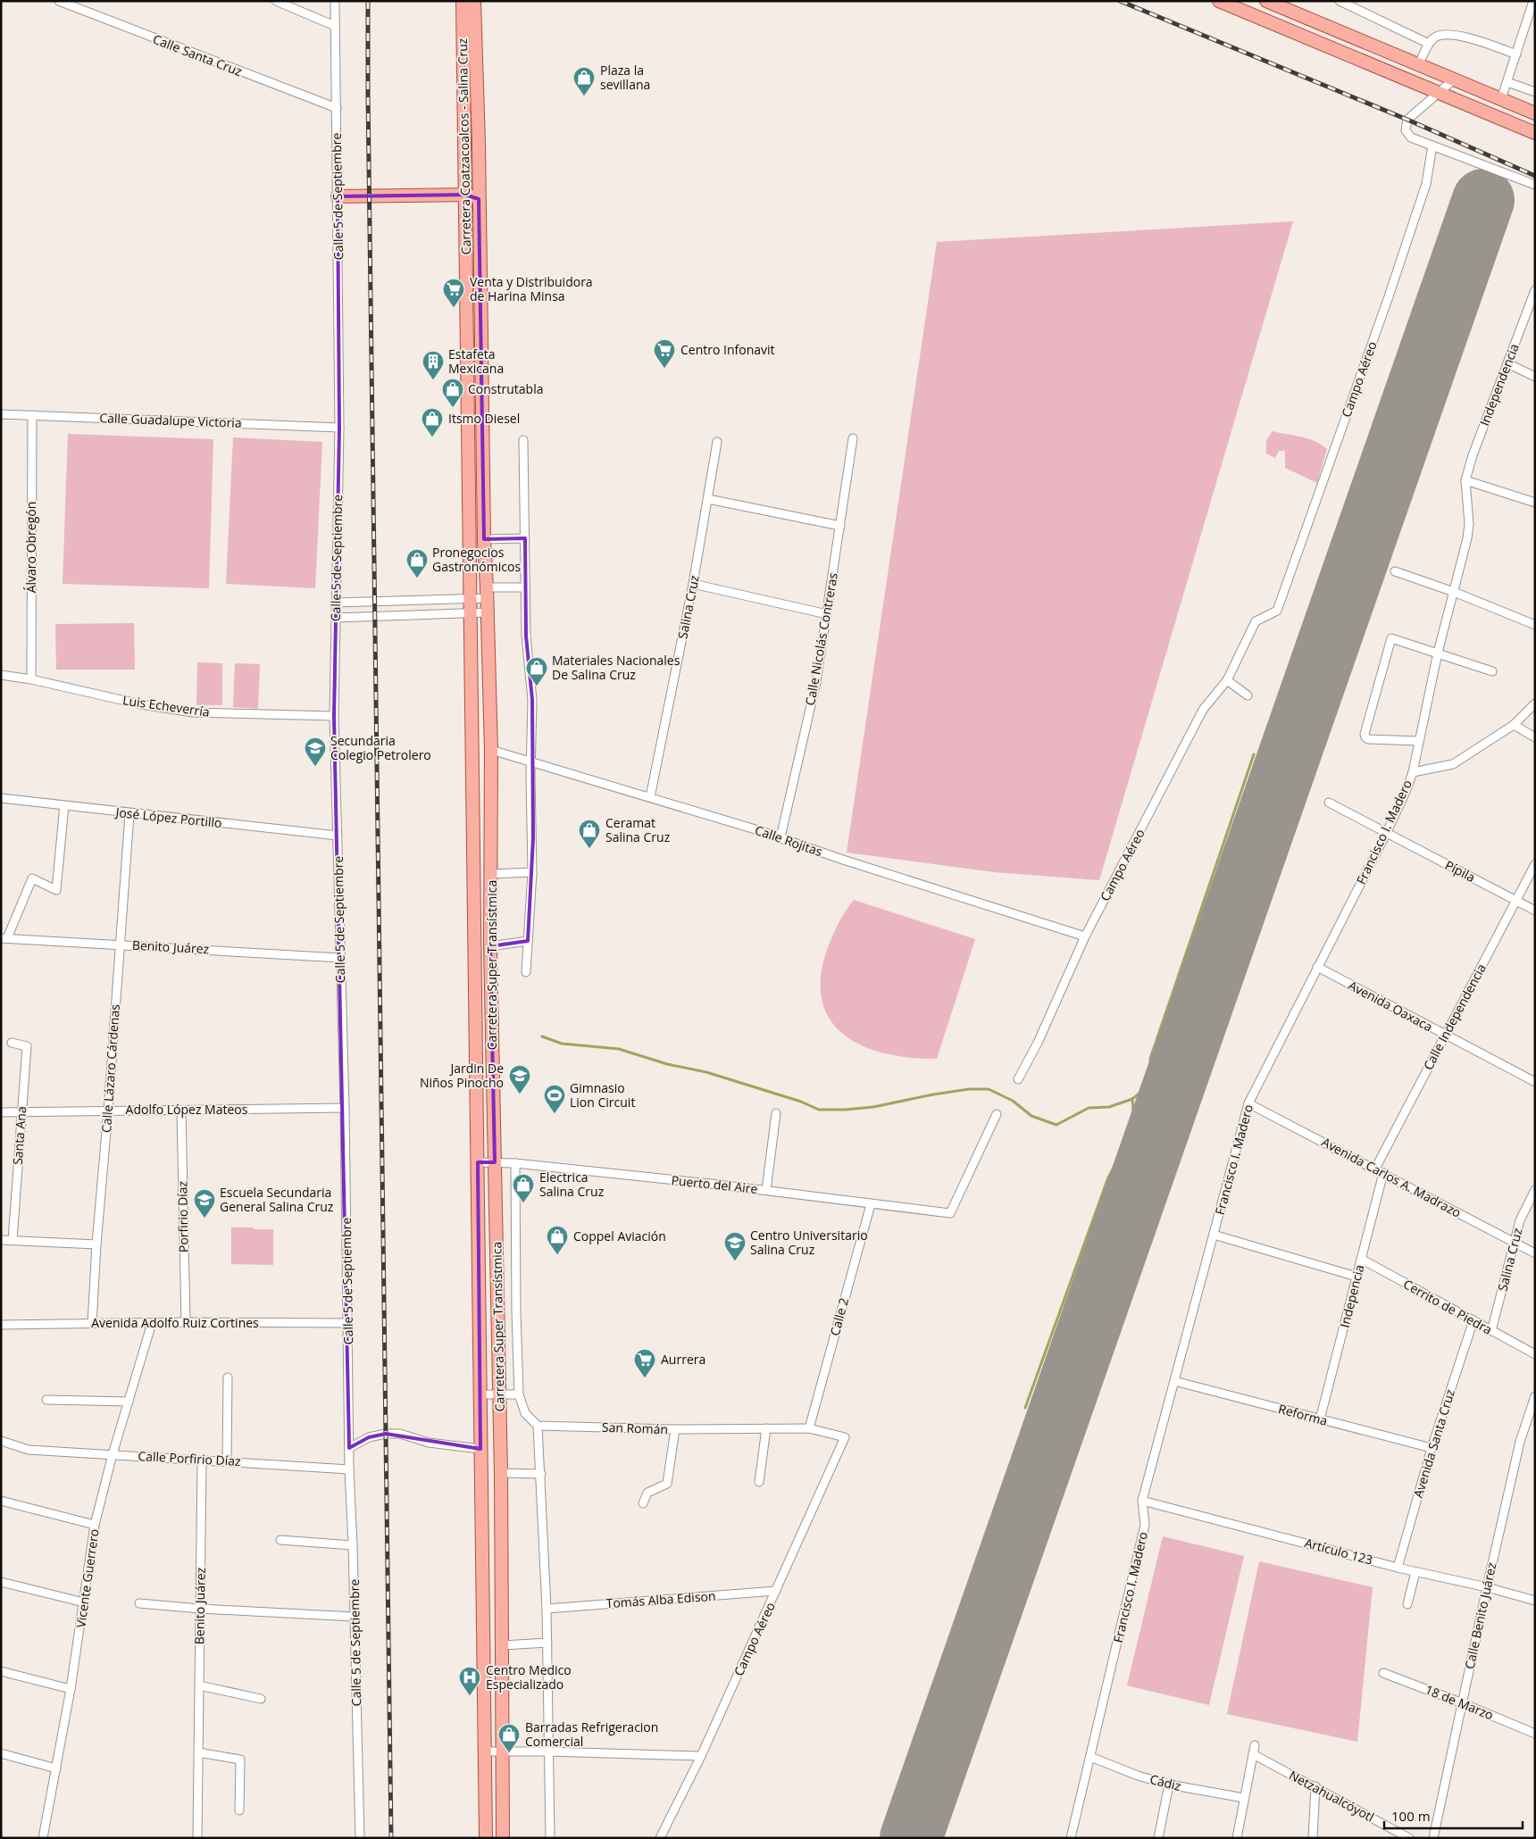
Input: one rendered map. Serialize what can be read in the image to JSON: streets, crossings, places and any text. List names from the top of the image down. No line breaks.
{"streets":{"main road":["Carretera Coatzacoalcos - Salina Cruz","Carretera Super Transístmica"],"street":["Calle Santa Cruz","Calle 5 de Septiembre","Campo Aéreo","Independencia","Calle Guadalupe Victoria","Álvaro Obregón","Salina Cruz","Calle Nicolás Contreras","Luis Echeverría","José López Portillo","Francisco I. Madero","Calle Rojitas","Pípila","Benito Juárez","Avenida Oaxaca","Calle Independencia","Calle Lázaro Cárdenas","Adolfo López Mateos","Santa Ana","Avenida Carlos A. Madrazo","Puerto del Aire","Porfirio Díaz","Indepencia","Cerrito de Piedra","Calle 2","Avenida Adolfo Ruiz Cortines","Reforma","San Román","Avenida Santa Cruz","Calle Porfirio Díaz","Artículo 123","Vicente Guerrero","Tomás Alba Edison","Calle Benito Juárez","18 de Marzo","Cádiz","Netzahualcóyotl"]},"crossings":[["Calle Santa Cruz","Calle 5 de Septiembre"],["Carretera Coatzacoalcos - Salina Cruz","Carretera Super Transístmica"],["Calle 5 de Septiembre","Calle Guadalupe Victoria"],["Calle 5 de Septiembre","Luis Echeverría"],["Calle 5 de Septiembre","José López Portillo"],["Calle 5 de Septiembre","Benito Juárez"],["Calle 5 de Septiembre","Adolfo López Mateos"],["Calle 5 de Septiembre","Avenida Adolfo Ruiz Cortines"],["Calle 5 de Septiembre","Calle Porfirio Díaz"],["Campo Aéreo","Calle Rojitas"],["Campo Aéreo","San Román"],["Campo Aéreo","Tomás Alba Edison"],["Independencia","Francisco I. Madero"],["Calle Guadalupe Victoria","Álvaro Obregón"],["Álvaro Obregón","Luis Echeverría"],["Salina Cruz","Calle Rojitas"],["Salina Cruz","Avenida Carlos A. Madrazo"],["Salina Cruz","Cerrito de Piedra"],["Calle Nicolás Contreras","Calle Rojitas"],["José López Portillo","Calle Lázaro Cárdenas"],["Francisco I. Madero","Pípila"],["Francisco I. Madero","Avenida Oaxaca"],["Francisco I. Madero","Avenida Carlos A. Madrazo"],["Francisco I. Madero","Reforma"],["Francisco I. Madero","Artículo 123"],["Francisco I. Madero","Cádiz"],["Calle Rojitas","Carretera Super Transístmica"],["Pípila","Calle Independencia"],["Benito Juárez","Calle Lázaro Cárdenas"],["Benito Juárez","Calle Porfirio Díaz"],["Carretera Super Transístmica","Puerto del Aire"],["Avenida Oaxaca","Calle Independencia"],["Calle Independencia","Avenida Carlos A. Madrazo"],["Calle Lázaro Cárdenas","Adolfo López Mateos"],["Calle Lázaro Cárdenas","Avenida Adolfo Ruiz Cortines"],["Adolfo López Mateos","Santa Ana"],["Adolfo López Mateos","Porfirio Díaz"],["Avenida Carlos A. Madrazo","Indepencia"],["Puerto del Aire","Calle 2"],["Porfirio Díaz","Avenida Adolfo Ruiz Cortines"],["Indepencia","Cerrito de Piedra"],["Indepencia","Reforma"],["Cerrito de Piedra","Avenida Santa Cruz"],["Calle 2","San Román"],["Avenida Adolfo Ruiz Cortines","Vicente Guerrero"],["Reforma","Avenida Santa Cruz"],["Avenida Santa Cruz","Artículo 123"],["Calle Porfirio Díaz","Vicente Guerrero"],["Artículo 123","Calle Benito Juárez"],["Calle Benito Juárez","18 de Marzo"]],"places":{"shop":["Plaza la sevillana","Construtabla","Itsmo Diesel","Pronegocios Gastronómicos","Materiales Nacionales De Salina Cruz","Ceramat Salina Cruz","Electrica Salina Cruz","Coppel Aviación","Barradas Refrigeracion Comercial"],"supermarket":["Venta y Distribuidora de Harina Minsa","Centro Infonavit","Aurrera"],"building":["Estafeta Mexicana"],"school or university":["Secundaria Colegio Petrolero","Jardin De Niños Pinocho","Escuela Secundaria General Salina Cruz","Centro Universitario Salina Cruz"],"sports":["Gimnasio Lion Circuit"],"hospital":["Centro Medico Especializado"]},"scale_bar":"100 m"}
